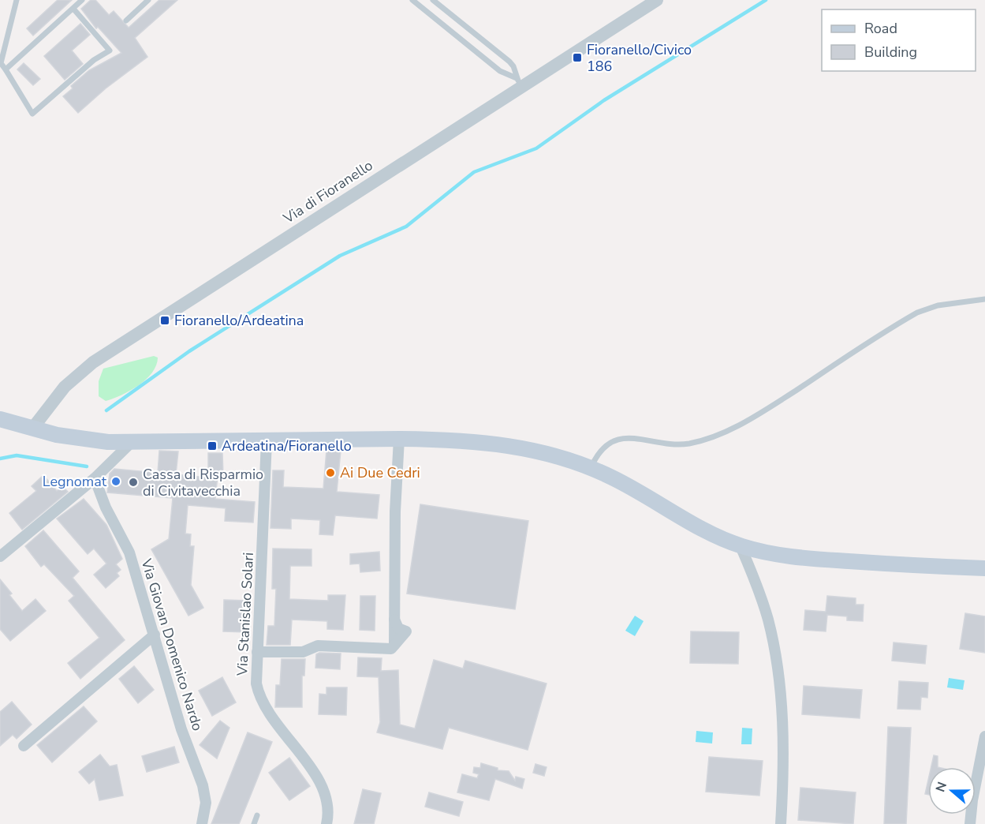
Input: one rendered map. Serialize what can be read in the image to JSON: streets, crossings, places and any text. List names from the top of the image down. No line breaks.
{"streets":{"street":["Via di Fioranello","Via Stanislao Solari","Via Giovan Domenico Nardo"]},"places":{"transit":["Fioranello/Civico 186","Fioranello/Ardeatina","Ardeatina/Fioranello"],"other":["Ai Due Cedri","Legnomat","Cassa di Risparmio di Civitavecchia"]},"legend":["Road","Building"],"north":"left"}
